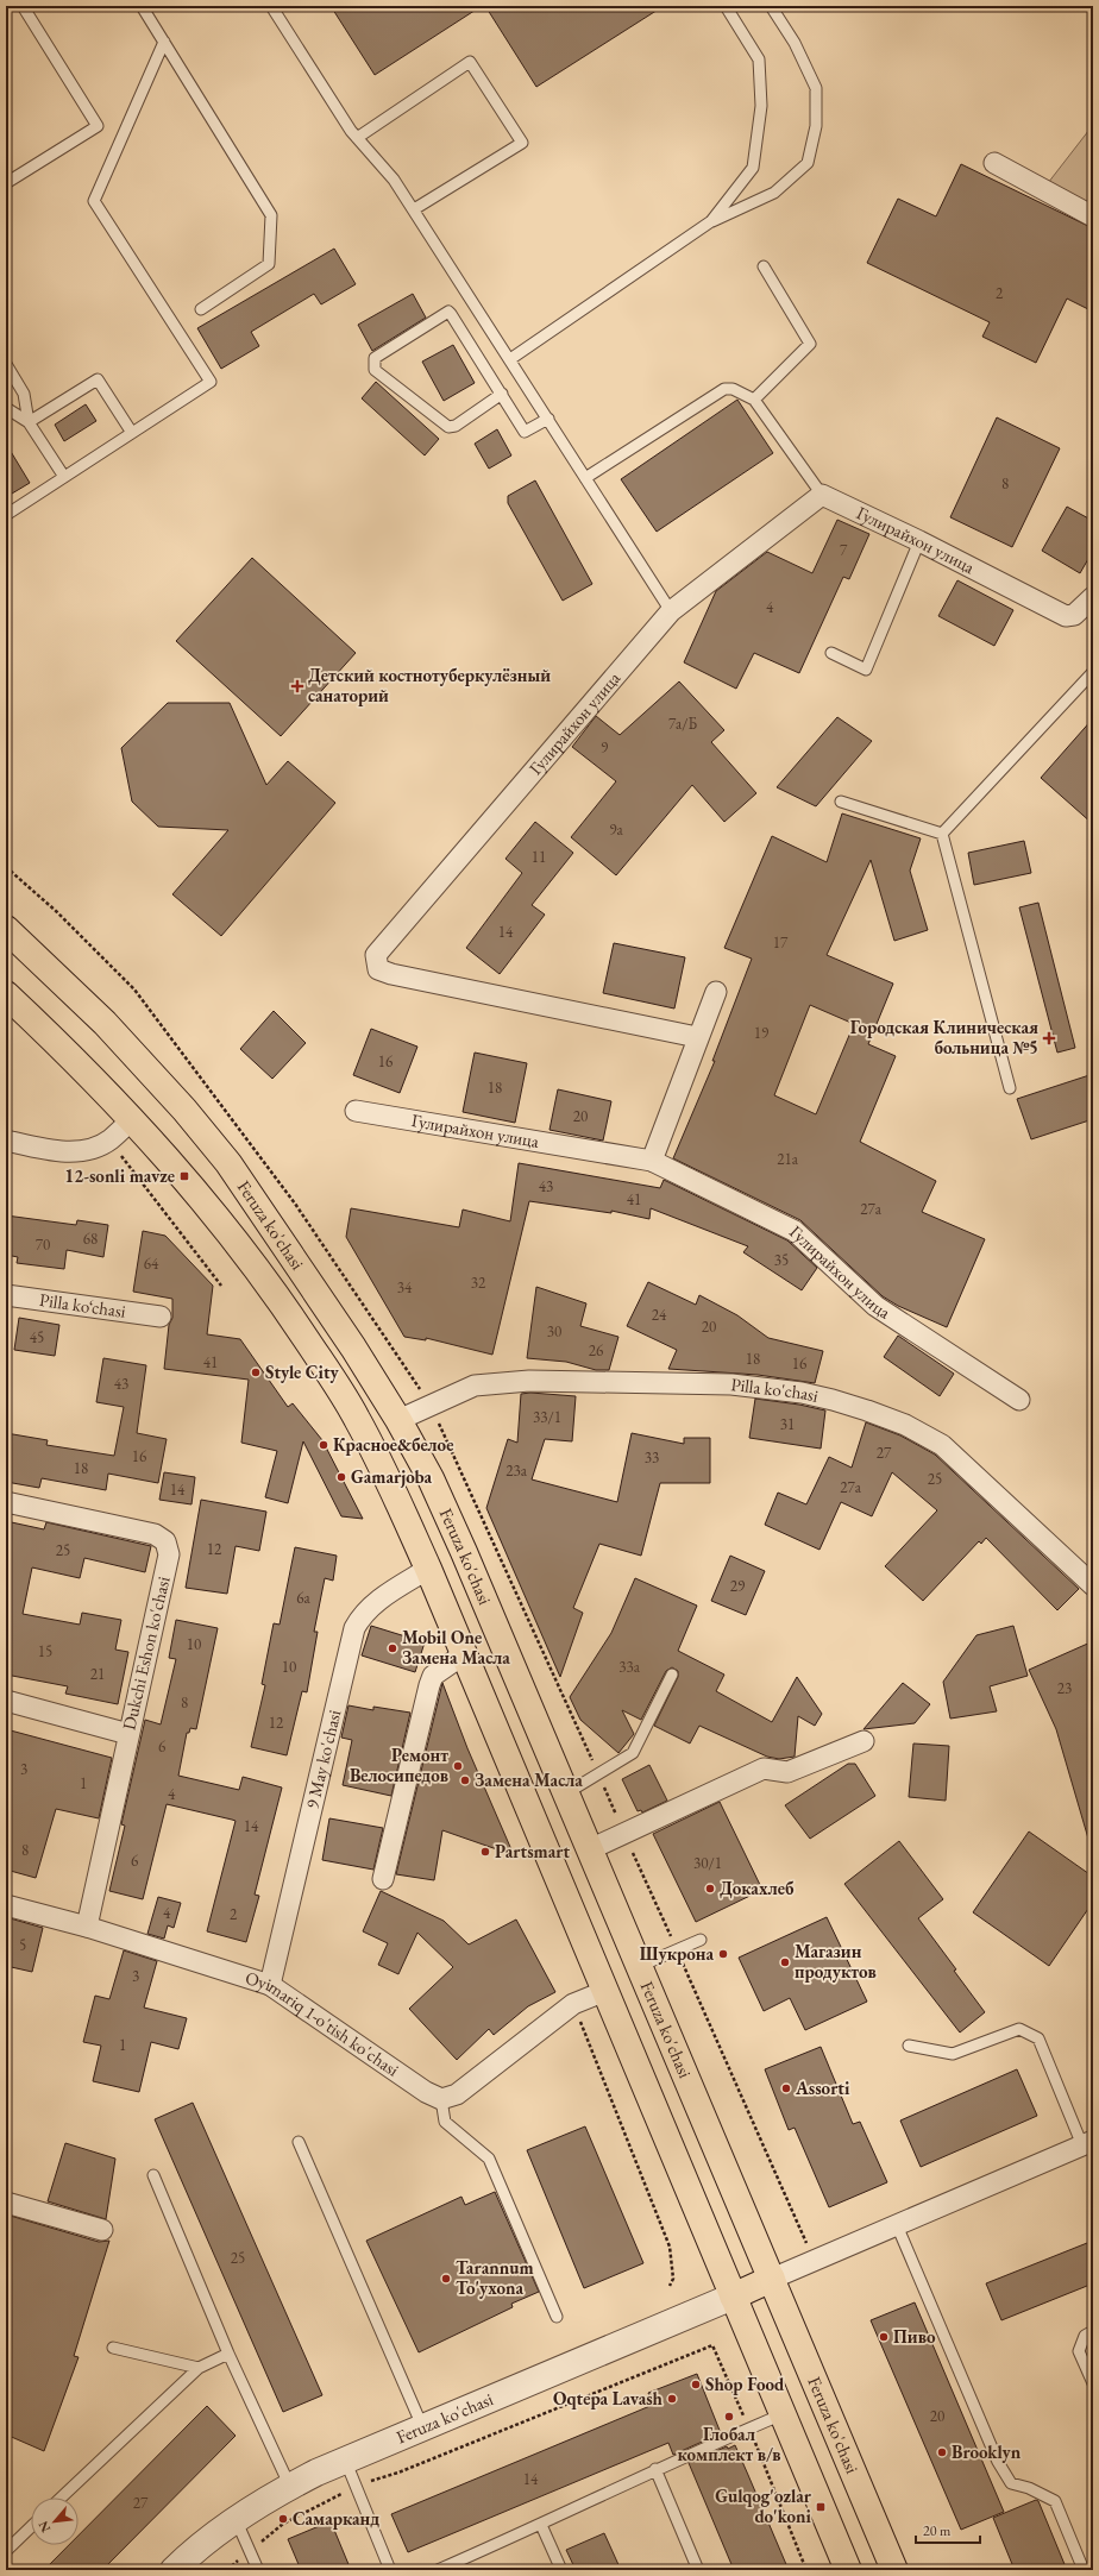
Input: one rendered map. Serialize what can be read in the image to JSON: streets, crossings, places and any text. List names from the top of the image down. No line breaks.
{"streets":{"main road":["Feruza ko'chasi"],"street":["Гулирайхон улица","Pilla ko‘chasi","Pilla ko'chasi","Dukchi Eshon ko'chasi","9 May ko'chasi","Oyimariq 1-o'tish ko'chasi"]},"crossings":[["Feruza ko'chasi","Pilla ko'chasi"],["Feruza ko'chasi","9 May ko'chasi"],["Dukchi Eshon ko'chasi","Oyimariq 1-o'tish ko'chasi"],["9 May ko'chasi","Oyimariq 1-o'tish ko'chasi"]],"places":{"health":["Детский костнотуберкулёзный санаторий","Городская Клиническая больница №5"],"transit":["12-sonli mavze","Gulqog'ozlar do'koni"],"other":["Style City","Красное&белое","Gamarjoba","Mobil One Замена Масла","Ремонт Велосипедов","Замена Масла","Partsmart","Докахлеб","Шукрона","Магазин продуктов","Assorti","Tarannum To'yxona","Пиво","Shop Food","Oqtepa Lavash","Глобал комплект в/в","Brooklyn","Самарканд"]},"house_numbers":["2","8","7","4","7а/Б","9","9a","11","14","17","19","16","18","20","21а","43","41","27а","68","70","35","64","32","34","24","20","30","45","26","18","41","16","43","33/1","31","27","16","33","18","23a","25","27а","14","12","25","29","6a","10","15","10","33a","21","23","8","12","6","3","1","4","14","8","6","30/1","4","2","5","3","1","25","20","14","27"],"scale_bar":"20 m","north":"bottom left"}
